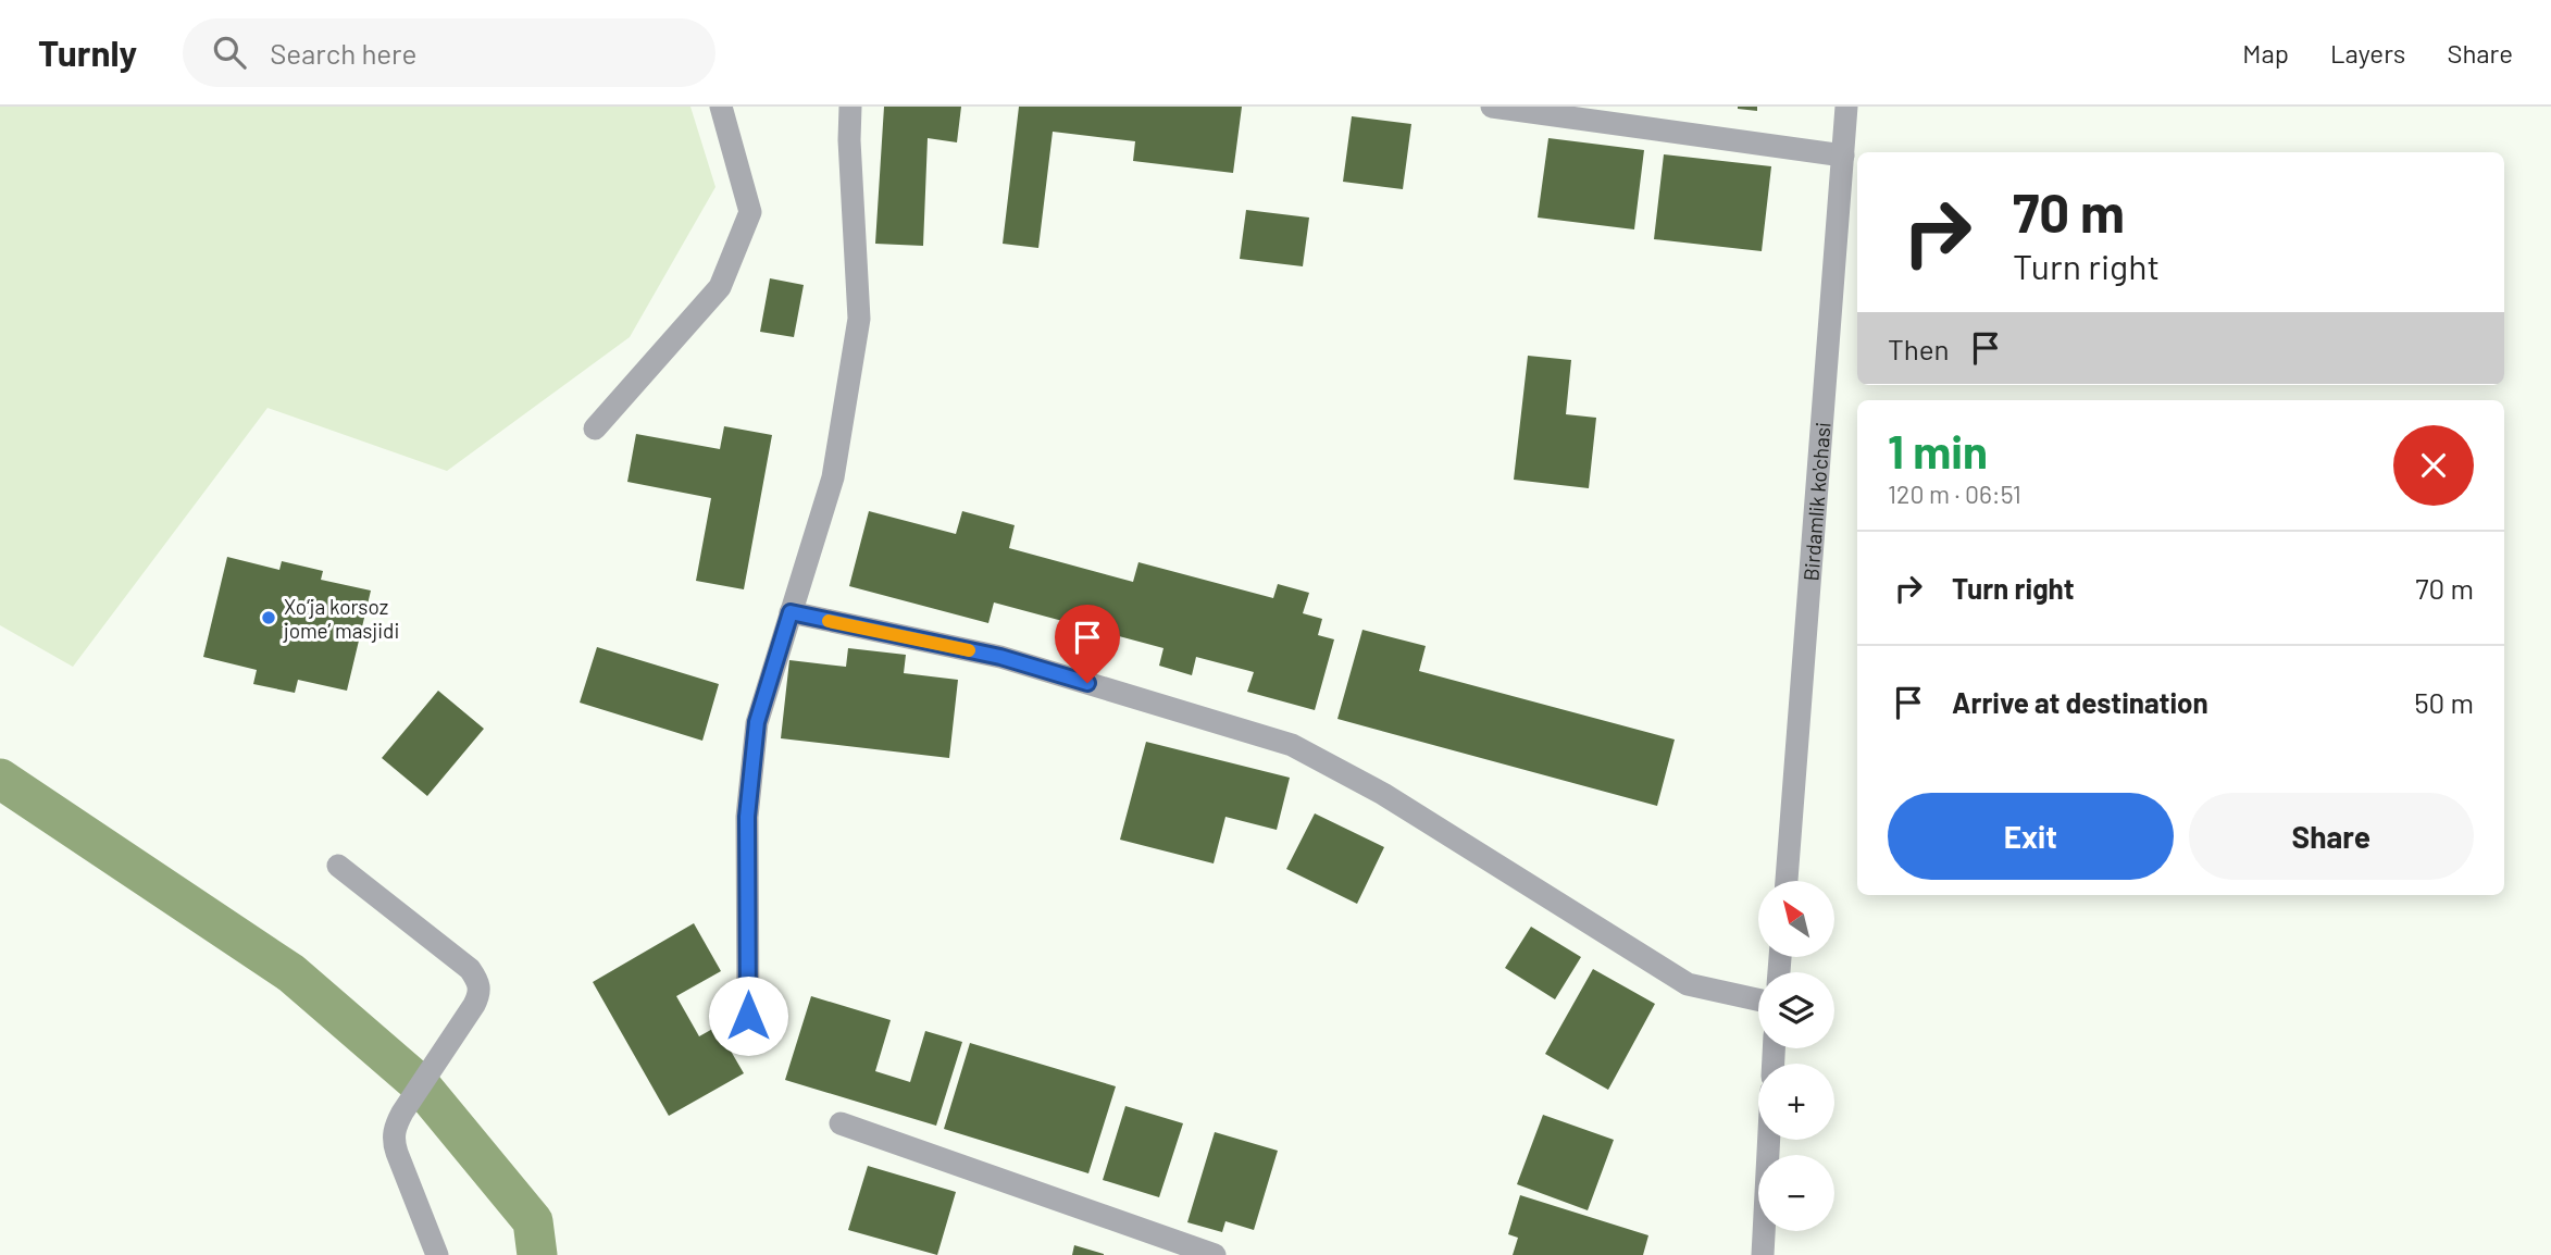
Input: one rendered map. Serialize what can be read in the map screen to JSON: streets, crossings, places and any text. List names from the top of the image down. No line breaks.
{"streets":{"street":["Birdamlik ko'chasi"]},"places":["Xo‘ja korsoz jome’ masjidi"],"north":"top left","page":{"header":"Turnly","search":"Search here","nav":["Map","Layers","Share"],"turn":["70 m","Turn right"],"then":"Then","heading":["1 min","120 m · 06:51"],"list":[{"name":"Turn right","value":"70 m"},{"name":"Arrive at destination","value":"50 m"}],"buttons":["Exit","Share"],"map_buttons":["+","−"]}}
